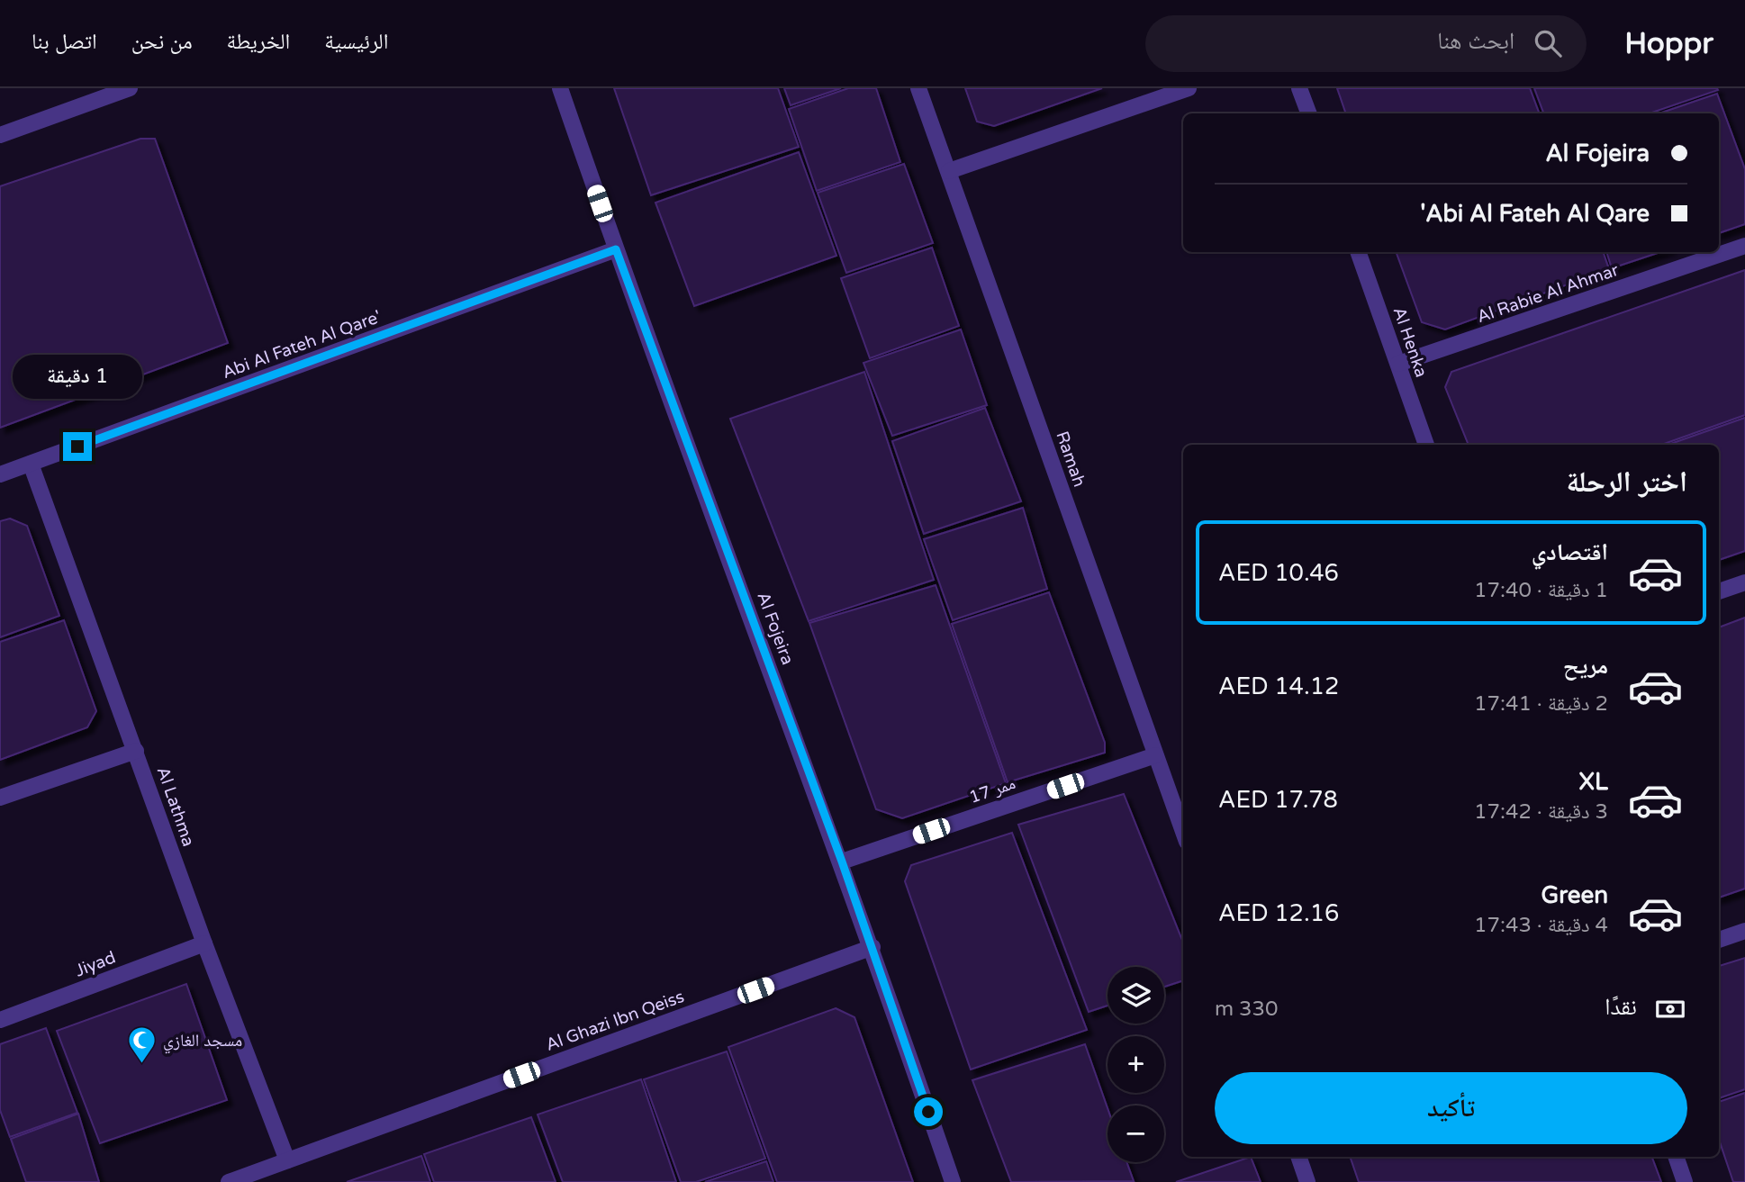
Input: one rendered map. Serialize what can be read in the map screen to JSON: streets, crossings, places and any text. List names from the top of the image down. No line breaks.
{"streets":{"street":["Al Rabie Al Ahmar","Al Henka","Abi Al Fateh Al Qare'","Ramah","Al Fojeira","ممر 17","Al Lathma","Jiyad","Al Ghazi Ibn Qeiss"]},"crossings":[["Al Rabie Al Ahmar","Al Henka"],["Abi Al Fateh Al Qare'","Al Fojeira"],["Abi Al Fateh Al Qare'","Al Lathma"],["Ramah","ممر 17"],["Al Fojeira","ممر 17"],["Al Fojeira","Al Ghazi Ibn Qeiss"],["Al Lathma","Jiyad"],["Al Lathma","Al Ghazi Ibn Qeiss"]],"places":{"mosque":["مسجد الغازي"]},"page":{"header":"Hoppr","search":"ابحث هنا","nav":["الرئيسية","الخريطة","من نحن","اتصل بنا"],"banner":["Al Fojeira","Abi Al Fateh Al Qare'"],"bubble":"1 دقيقة","heading":"اختر الرحلة","list":[{"name":"اقتصادي","note":"1 دقيقة · 17:40","value":"AED 10.46"},{"name":"مريح","note":"2 دقيقة · 17:41","value":"AED 14.12"},{"name":"XL","note":"3 دقيقة · 17:42","value":"AED 17.78"},{"name":"Green","note":"4 دقيقة · 17:43","value":"AED 12.16"}],"map_buttons":["+","−"],"pay":["نقدًا","330 m"],"buttons":"تأكيد"}}
